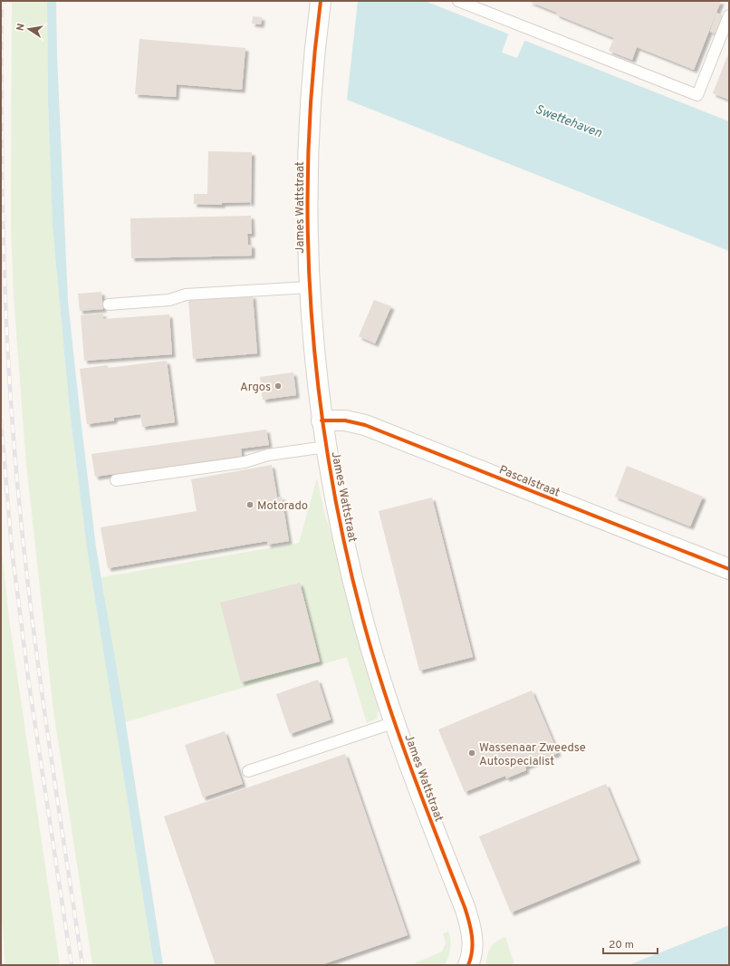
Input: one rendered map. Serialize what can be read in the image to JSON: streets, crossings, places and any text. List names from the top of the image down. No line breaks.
{"streets":{"street":["James Wattstraat","Pascalstraat"]},"crossings":[["James Wattstraat","Pascalstraat"]],"water":["Swettehaven"],"places":["Argos","Motorado","Wassenaar Zweedse Autospecialist"],"scale_bar":"20 m","north":"left"}
